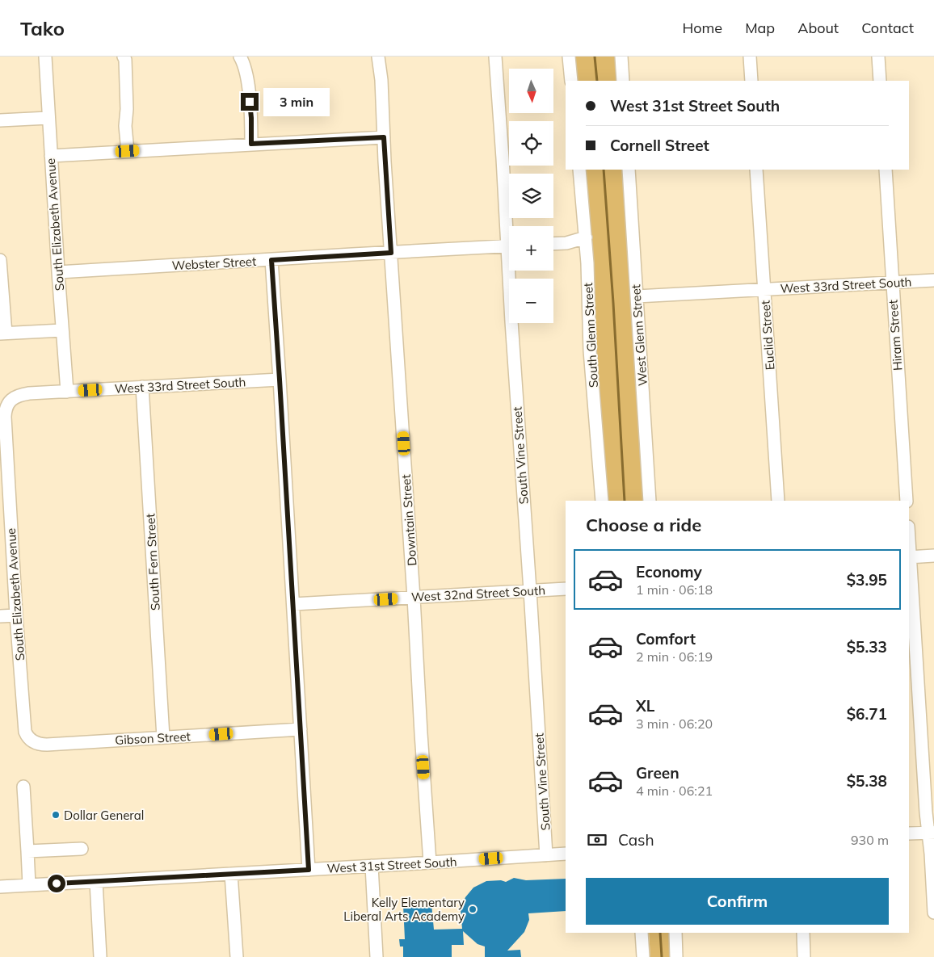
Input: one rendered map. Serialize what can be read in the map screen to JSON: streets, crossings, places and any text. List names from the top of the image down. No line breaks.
{"streets":{"street":["South Elizabeth Avenue","Webster Street","West 33rd Street South","South Glenn Street","West Glenn Street","Euclid Street","Hiram Street","South Vine Street","Downtain Street","South Fern Street","West 32nd Street South","Gibson Street","West 31st Street South"]},"crossings":[["South Elizabeth Avenue","Webster Street"],["South Elizabeth Avenue","West 33rd Street South"],["South Elizabeth Avenue","Gibson Street"],["Webster Street","Downtain Street"],["West 33rd Street South","West Glenn Street"],["West 33rd Street South","Euclid Street"],["West 33rd Street South","Hiram Street"],["West 33rd Street South","South Fern Street"],["South Vine Street","West 32nd Street South"],["South Vine Street","West 31st Street South"],["Downtain Street","West 32nd Street South"],["Downtain Street","West 31st Street South"],["South Fern Street","Gibson Street"]],"places":["Dollar General","Kelly Elementary Liberal Arts Academy"],"north":"bottom","page":{"header":"Tako","nav":["Home","Map","About","Contact"],"map_buttons":["+","−"],"banner":["West 31st Street South","Cornell Street"],"bubble":"3 min","heading":"Choose a ride","list":[{"name":"Economy","note":"1 min · 06:18","value":"$3.95"},{"name":"Comfort","note":"2 min · 06:19","value":"$5.33"},{"name":"XL","note":"3 min · 06:20","value":"$6.71"},{"name":"Green","note":"4 min · 06:21","value":"$5.38"}],"pay":["Cash","930 m"],"buttons":"Confirm"}}
